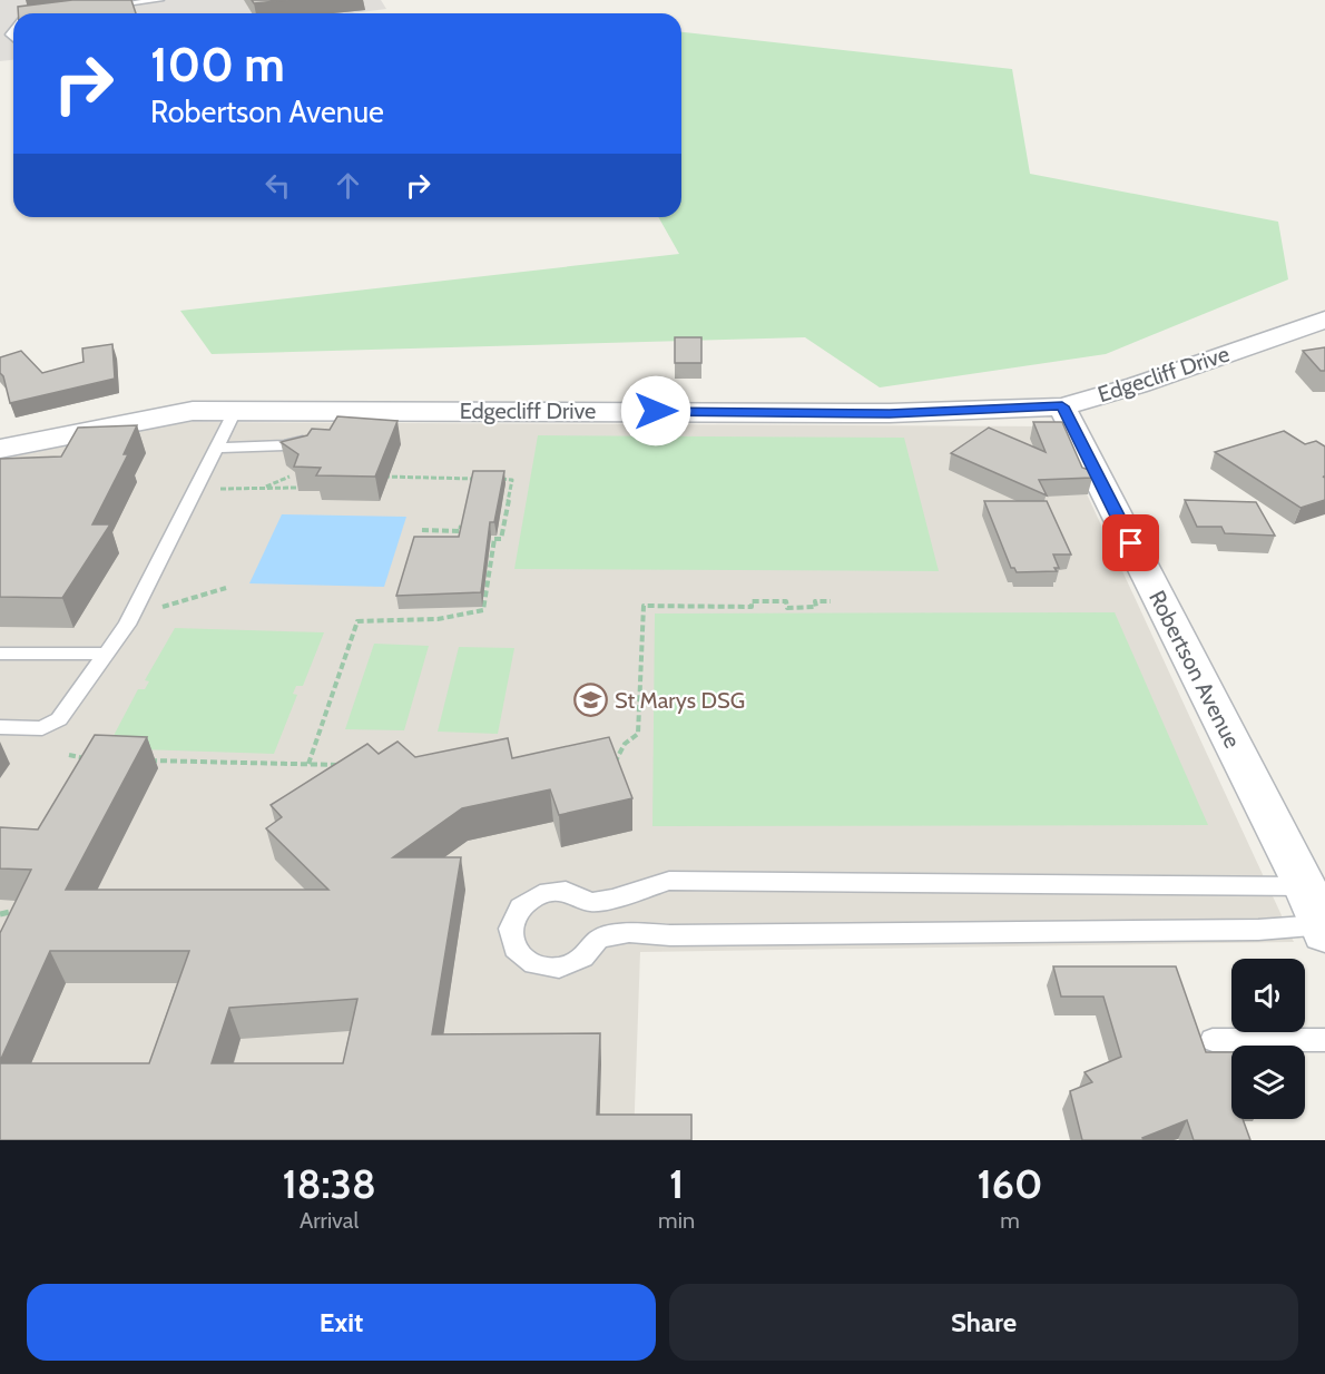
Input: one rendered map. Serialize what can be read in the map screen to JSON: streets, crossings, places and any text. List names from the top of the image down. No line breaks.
{"streets":{"street":["Edgecliff Drive","Robertson Avenue"]},"crossings":[["Edgecliff Drive","Robertson Avenue"]],"places":{"school or university":["St Marys DSG"]},"page":{"turn":["100 m","Robertson Avenue"],"eta":["18:38","Arrival","1","min","160","m"],"buttons":["Exit","Share"]}}
